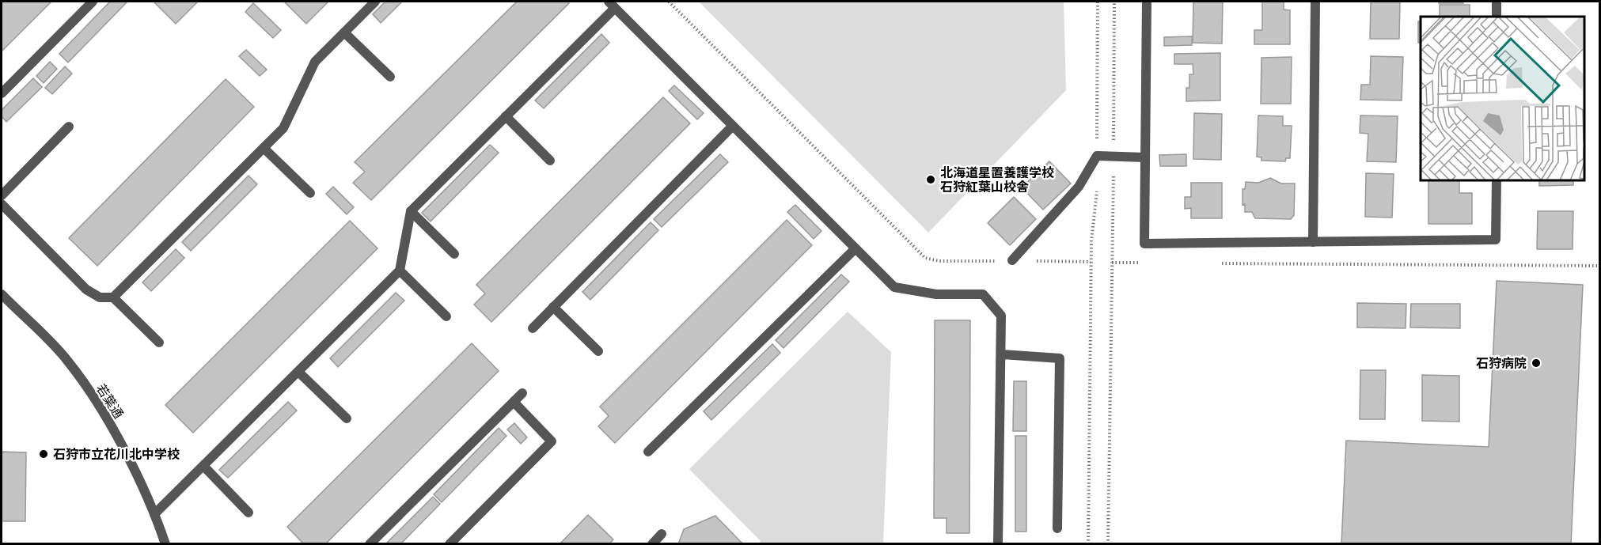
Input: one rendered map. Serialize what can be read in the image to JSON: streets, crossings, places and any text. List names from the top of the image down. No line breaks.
{"streets":{"street":["若葉通"]},"places":["北海道星置養護学校 石狩紅葉山校舎","石狩病院","石狩市立花川北中学校"]}
